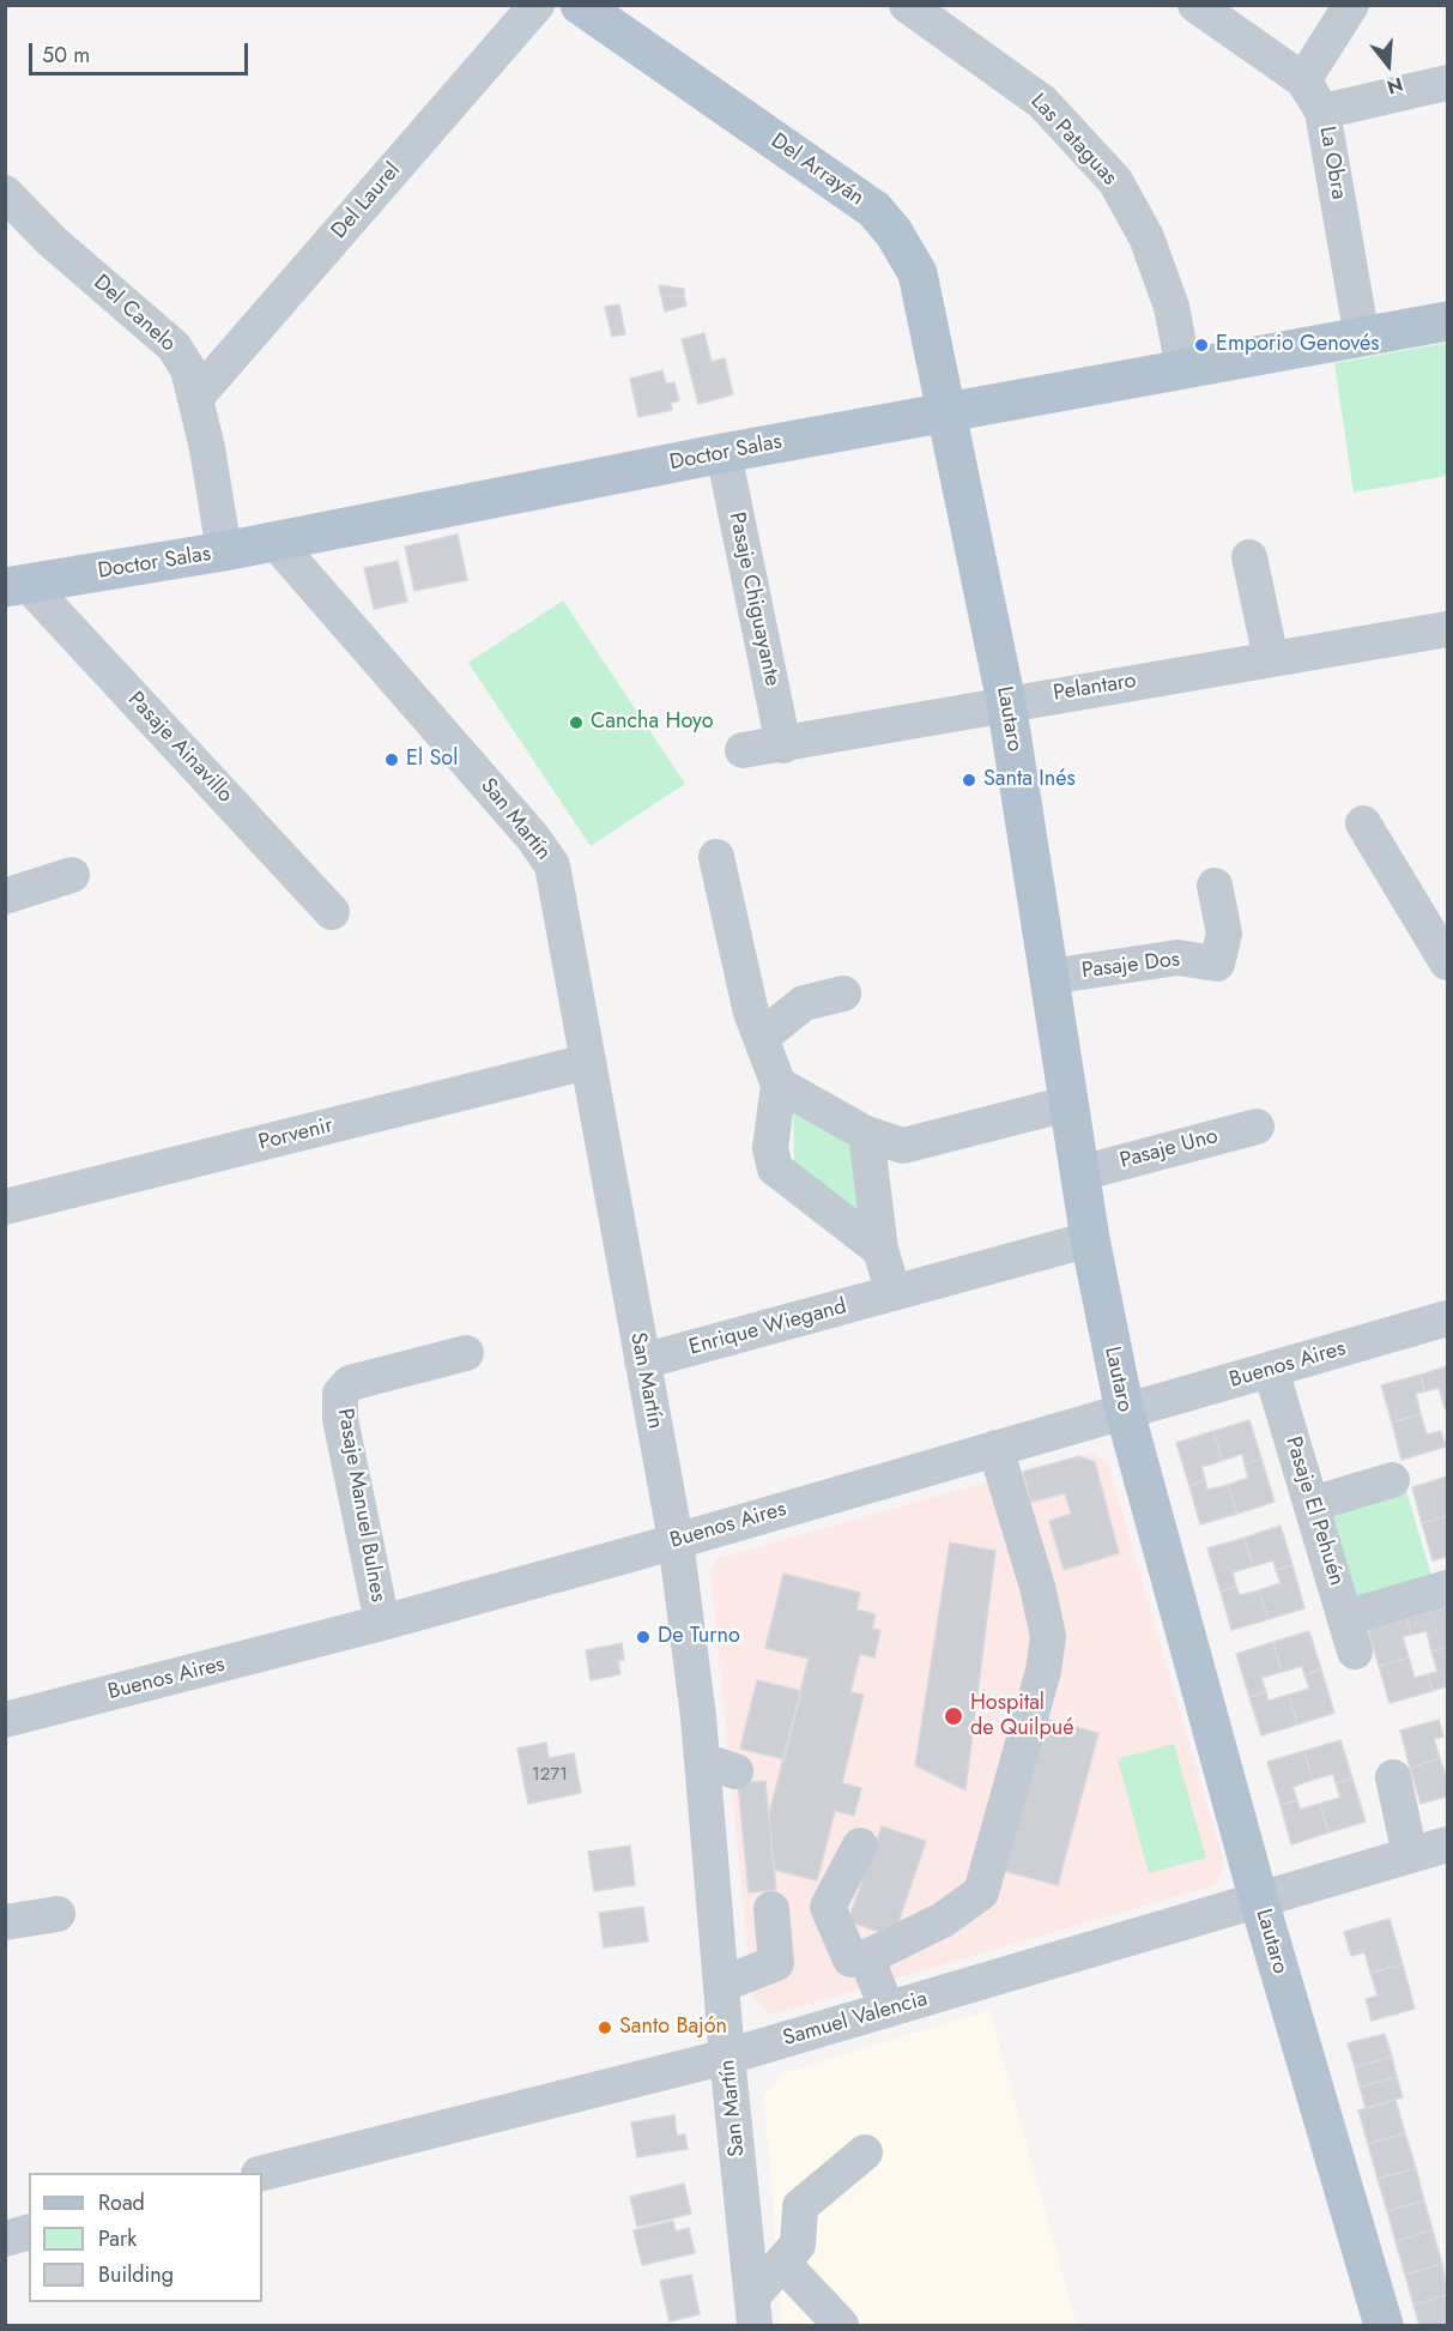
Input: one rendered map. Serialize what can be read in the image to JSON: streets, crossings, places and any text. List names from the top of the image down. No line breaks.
{"streets":{"main road":["Del Arrayán","Doctor Salas","Lautaro"],"street":["Las Pataguas","La Obra","Del Laurel","Del Canelo","Pasaje Chiguayante","Pelantaro","Pasaje Ainavillo","San Martín","Pasaje Dos","Porvenir","Pasaje Uno","Enrique Wiegand","Buenos Aires","Pasaje Manuel Bulnes","Pasaje El Pehuén","Samuel Valencia"]},"crossings":[["Las Pataguas","Doctor Salas"],["La Obra","Doctor Salas"],["Del Arrayán","Doctor Salas"],["Del Arrayán","Lautaro"],["Del Laurel","Del Canelo"],["Del Canelo","Doctor Salas"],["Doctor Salas","Pasaje Chiguayante"],["Doctor Salas","Lautaro"],["Doctor Salas","Pasaje Ainavillo"],["Doctor Salas","San Martín"],["Pasaje Chiguayante","Pelantaro"],["Pelantaro","Lautaro"],["Lautaro","Pasaje Dos"],["Lautaro","Pasaje Uno"],["Lautaro","Enrique Wiegand"],["Lautaro","Buenos Aires"],["Lautaro","Samuel Valencia"],["San Martín","Porvenir"],["San Martín","Enrique Wiegand"],["San Martín","Buenos Aires"],["San Martín","Samuel Valencia"],["Buenos Aires","Pasaje Manuel Bulnes"],["Buenos Aires","Pasaje El Pehuén"]],"places":["Emporio Genovés","Cancha Hoyo","El Sol","Santa Inés","De Turno","Hospital de Quilpué","Santo Bajón"],"house_numbers":["1271"],"legend":["Road","Park","Building"],"scale_bar":"50 m","north":"bottom"}
